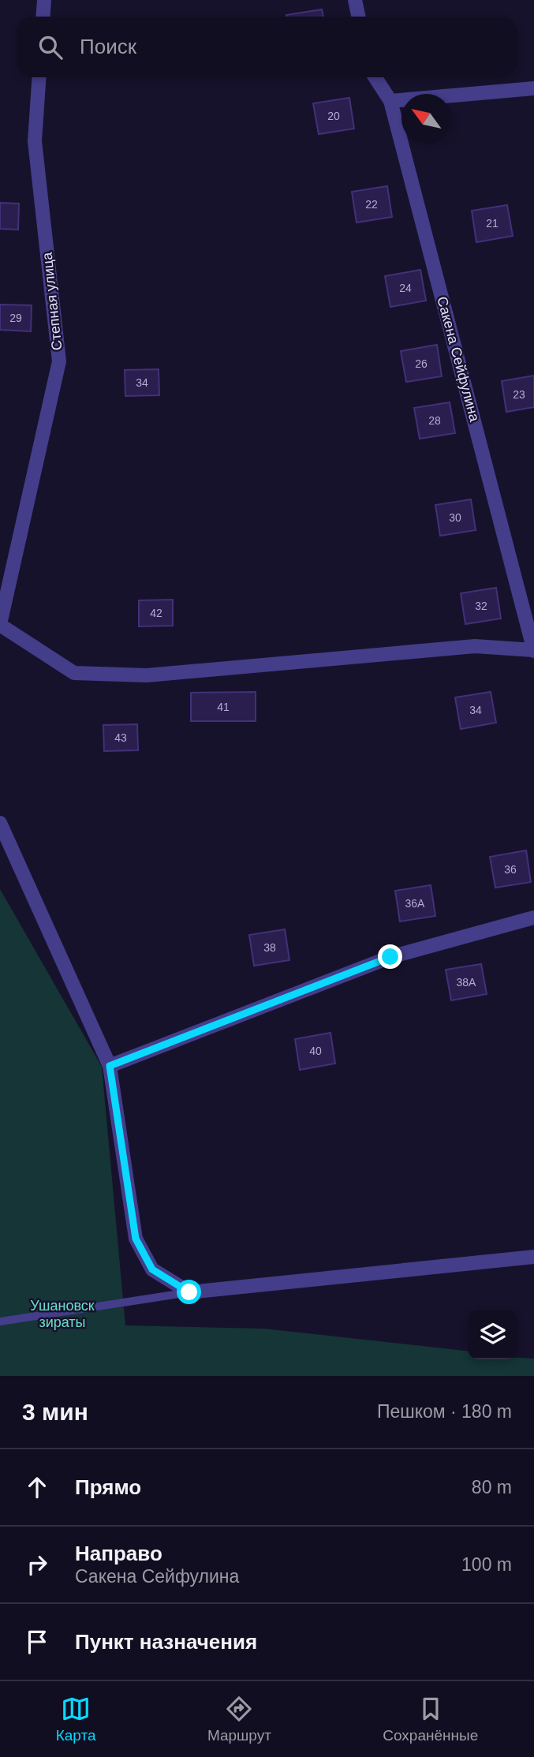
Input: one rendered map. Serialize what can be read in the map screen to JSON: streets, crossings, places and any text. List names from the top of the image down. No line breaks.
{"streets":{"street":["Степная улица","Сакена Сейфулина"]},"parks":["Ушановск зираты"],"house_numbers":["20","22","21","24","29","26","34","23","28","30","32","42","41","34","43","36","36А","38","38А","40"],"north":"top left","page":{"search":"Поиск","heading":["3 мин","Пешком · 180 m"],"list":[["Прямо","80 m"],["Направо","Сакена Сейфулина","100 m"],"Пункт назначения"],"nav":["Карта","Маршрут","Сохранённые"]}}
